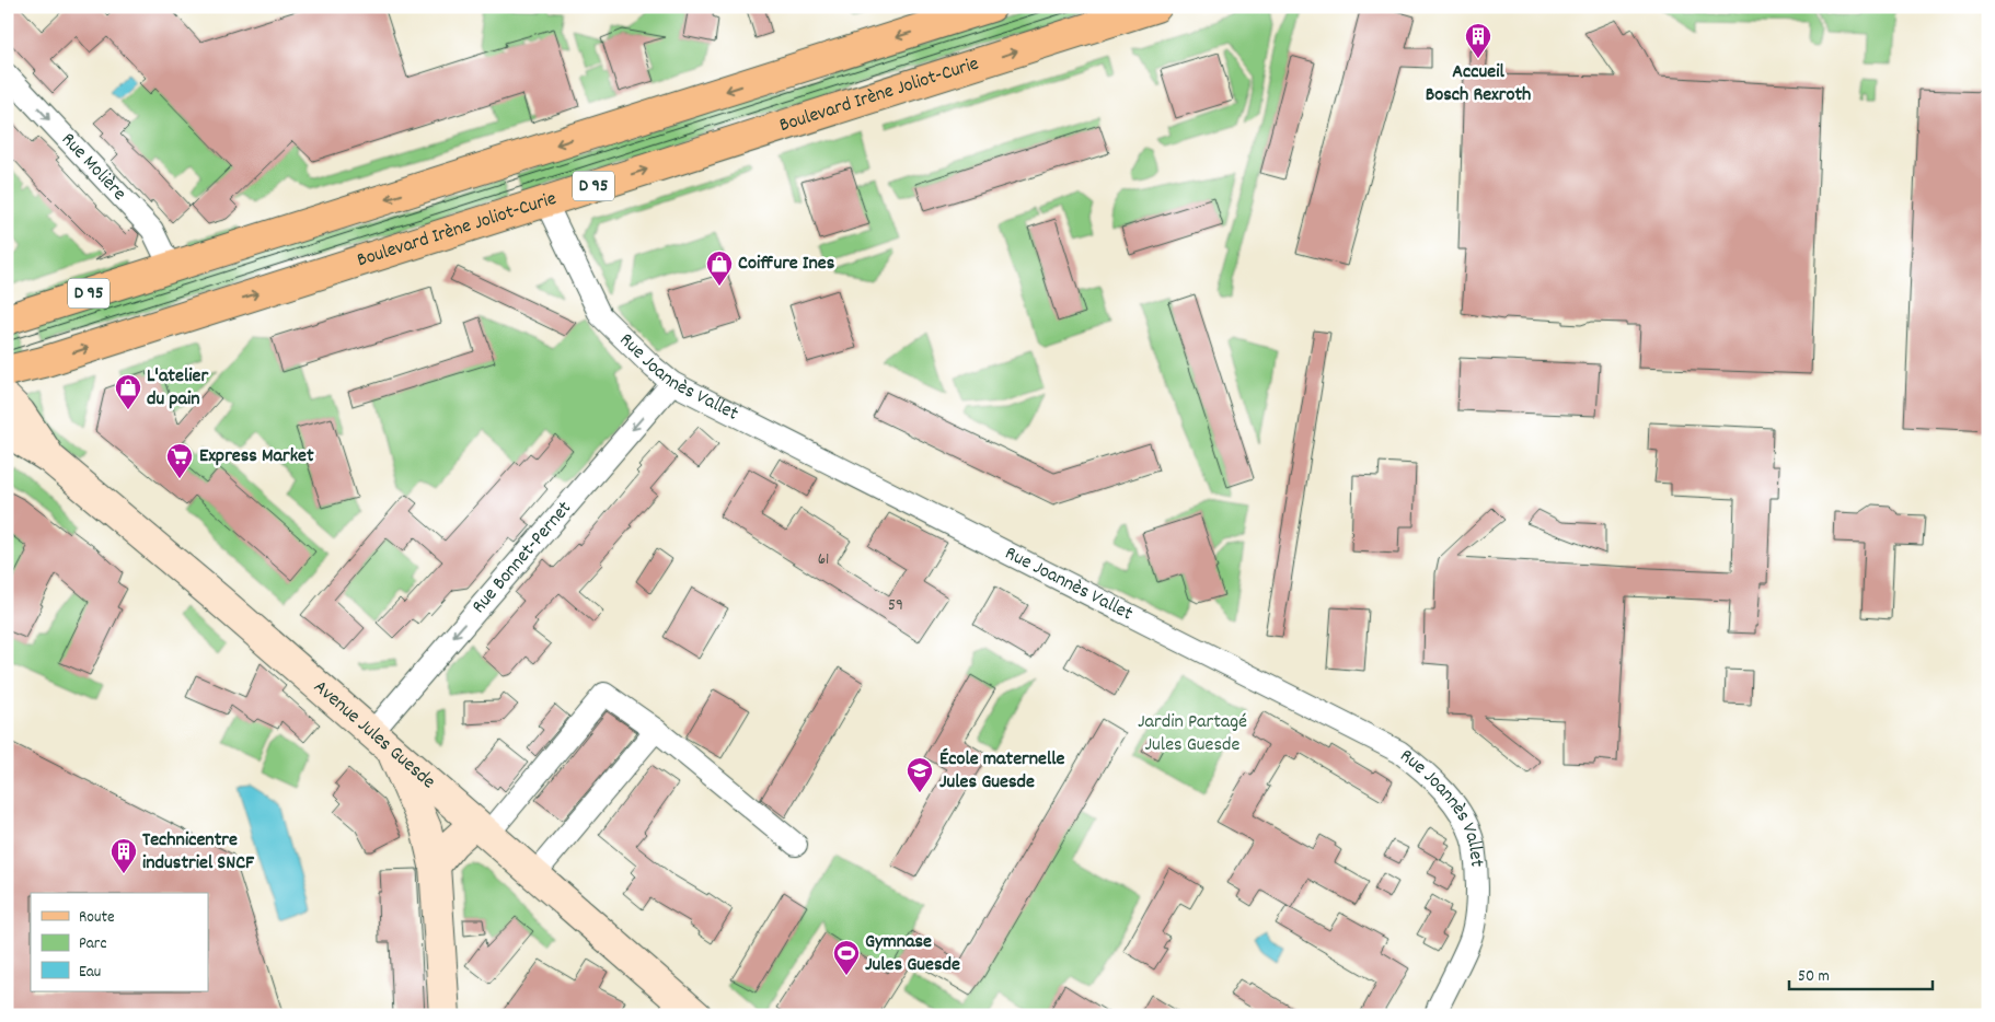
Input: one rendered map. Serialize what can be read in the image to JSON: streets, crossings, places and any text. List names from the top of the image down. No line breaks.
{"streets":{"main road":["Boulevard Irène Joliot-Curie","D 95"],"street":["Rue Molière","Rue Joannès Vallet","Rue Bonnet-Pernet","Avenue Jules Guesde"]},"crossings":[["Boulevard Irène Joliot-Curie","Rue Joannès Vallet"],["Rue Molière","D 95"],["Rue Joannès Vallet","Rue Bonnet-Pernet"],["Rue Bonnet-Pernet","Avenue Jules Guesde"]],"one_way":["Rue Molière","Rue Bonnet-Pernet"],"parks":["Jardin Partagé Jules Guesde"],"places":{"building":["Accueil Bosch Rexroth","Technicentre industriel SNCF"],"shop":["Coiffure Ines","L'atelier du pain"],"supermarket":["Express Market"],"school or university":["École maternelle Jules Guesde"],"sports":["Gymnase Jules Guesde"]},"house_numbers":["61","59"],"legend":["Route","Parc","Eau"],"scale_bar":"50 m"}
